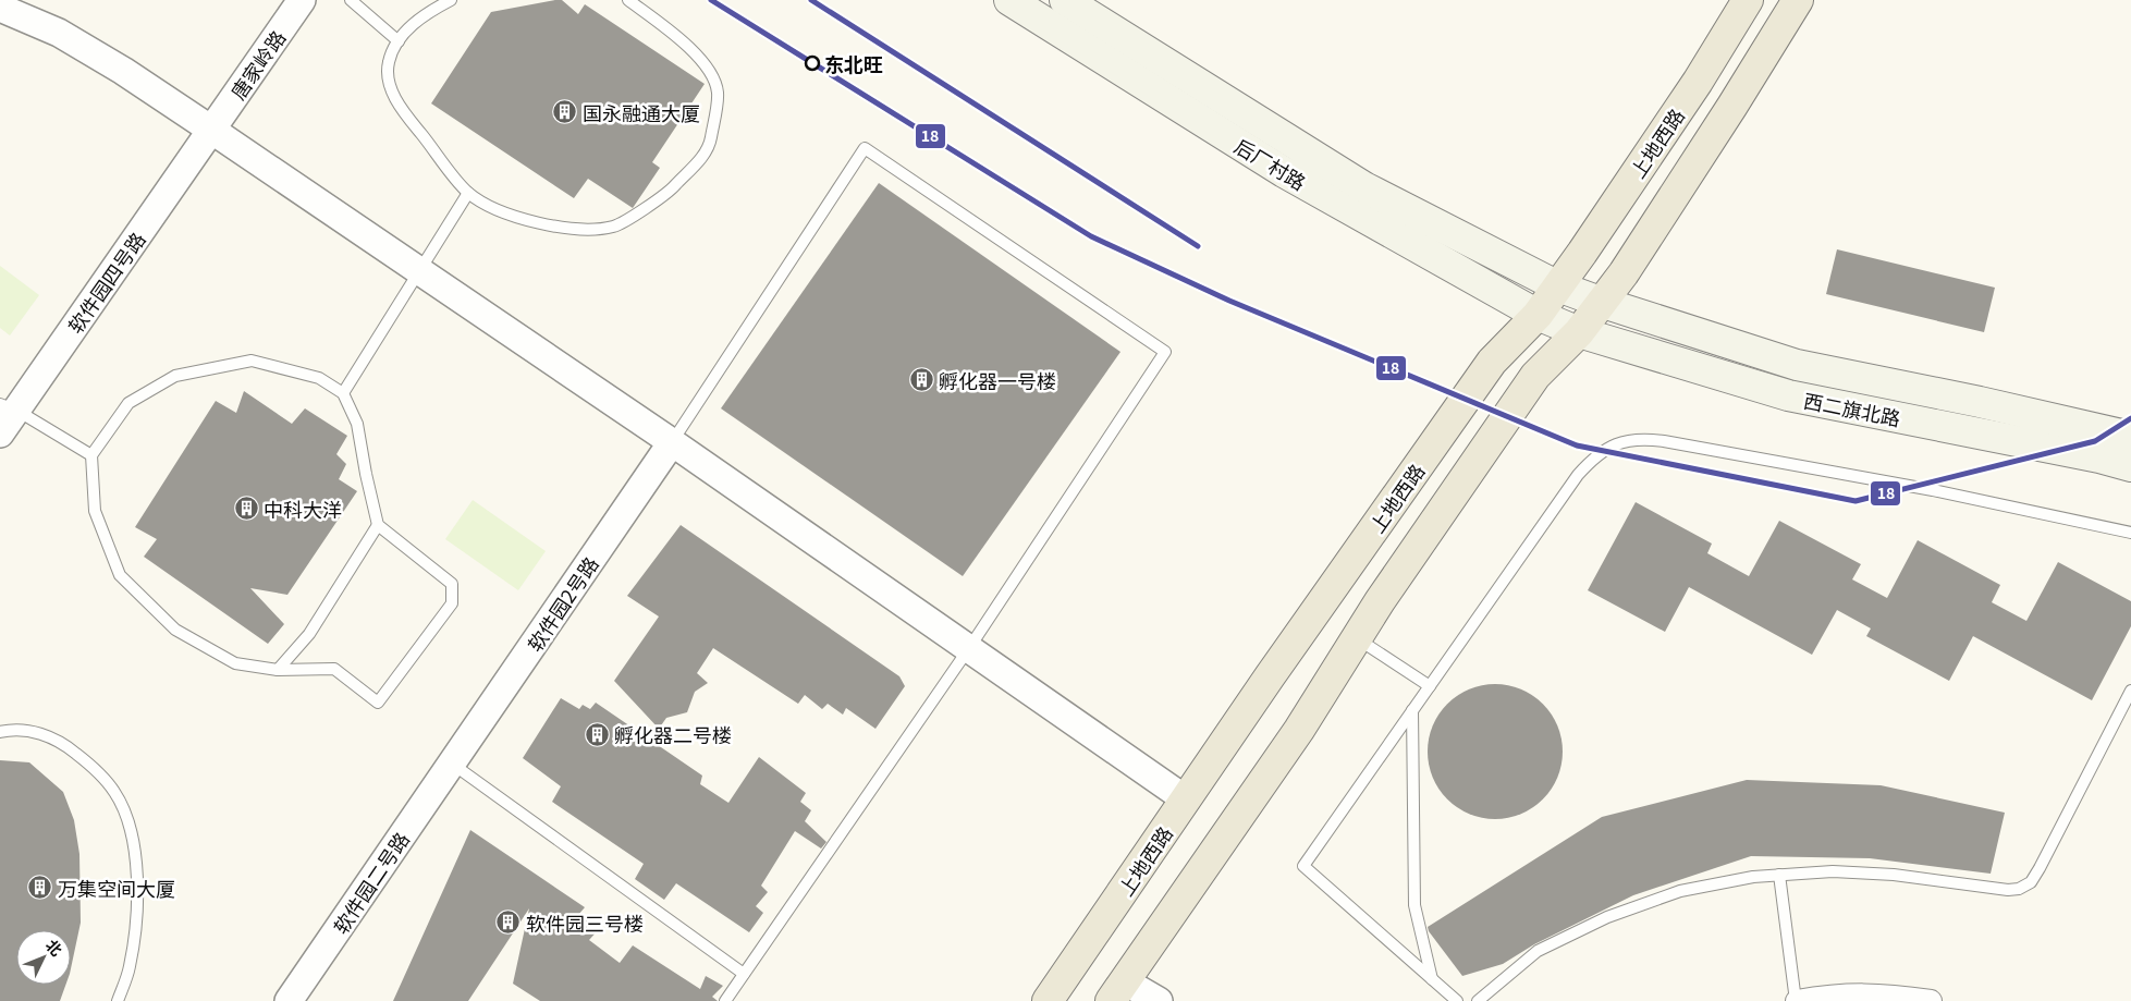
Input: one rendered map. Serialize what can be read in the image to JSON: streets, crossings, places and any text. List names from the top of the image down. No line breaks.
{"streets":{"main road":["上地西路","后厂村路","西二旗北路"],"street":["唐家岭路","软件园四号路","软件园2号路","软件园二号路"]},"crossings":[["唐家岭路","软件园四号路"],["上地西路","后厂村路"],["后厂村路","西二旗北路"],["软件园2号路","软件园二号路"]],"places":{"other":["东北旺"],"building":["国永融通大厦","孵化器一号楼","中科大洋","孵化器二号楼","万集空间大厦","软件园三号楼"]},"lines":["transit line 18"],"north":"top right"}
